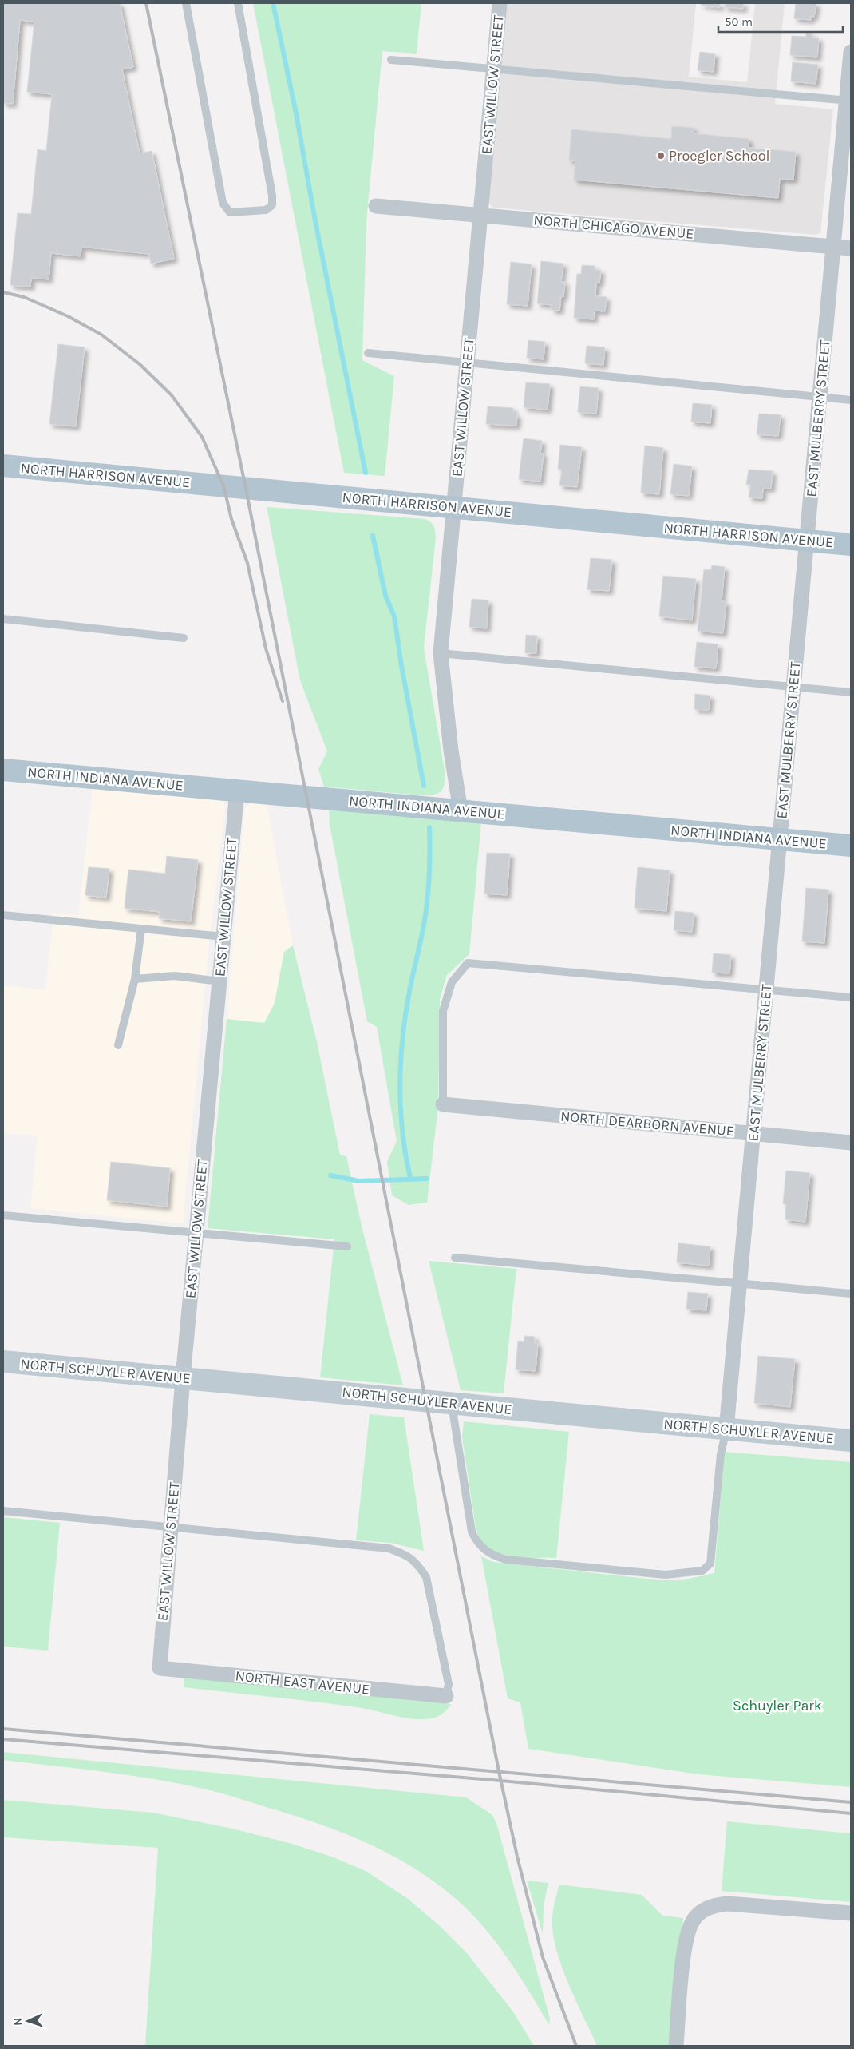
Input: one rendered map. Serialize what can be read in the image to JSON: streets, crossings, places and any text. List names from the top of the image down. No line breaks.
{"streets":{"main road":["NORTH HARRISON AVENUE","NORTH INDIANA AVENUE"],"street":["EAST WILLOW STREET","NORTH CHICAGO AVENUE","EAST MULBERRY STREET","NORTH DEARBORN AVENUE","NORTH SCHUYLER AVENUE","NORTH EAST AVENUE"]},"crossings":[["EAST WILLOW STREET","NORTH CHICAGO AVENUE"],["EAST WILLOW STREET","NORTH HARRISON AVENUE"],["EAST WILLOW STREET","NORTH INDIANA AVENUE"],["EAST WILLOW STREET","NORTH SCHUYLER AVENUE"],["EAST WILLOW STREET","NORTH EAST AVENUE"],["NORTH CHICAGO AVENUE","EAST MULBERRY STREET"],["EAST MULBERRY STREET","NORTH HARRISON AVENUE"],["EAST MULBERRY STREET","NORTH INDIANA AVENUE"],["EAST MULBERRY STREET","NORTH DEARBORN AVENUE"],["EAST MULBERRY STREET","NORTH SCHUYLER AVENUE"]],"parks":["Schuyler Park"],"places":["Proegler School"],"scale_bar":"50 m","north":"left"}
